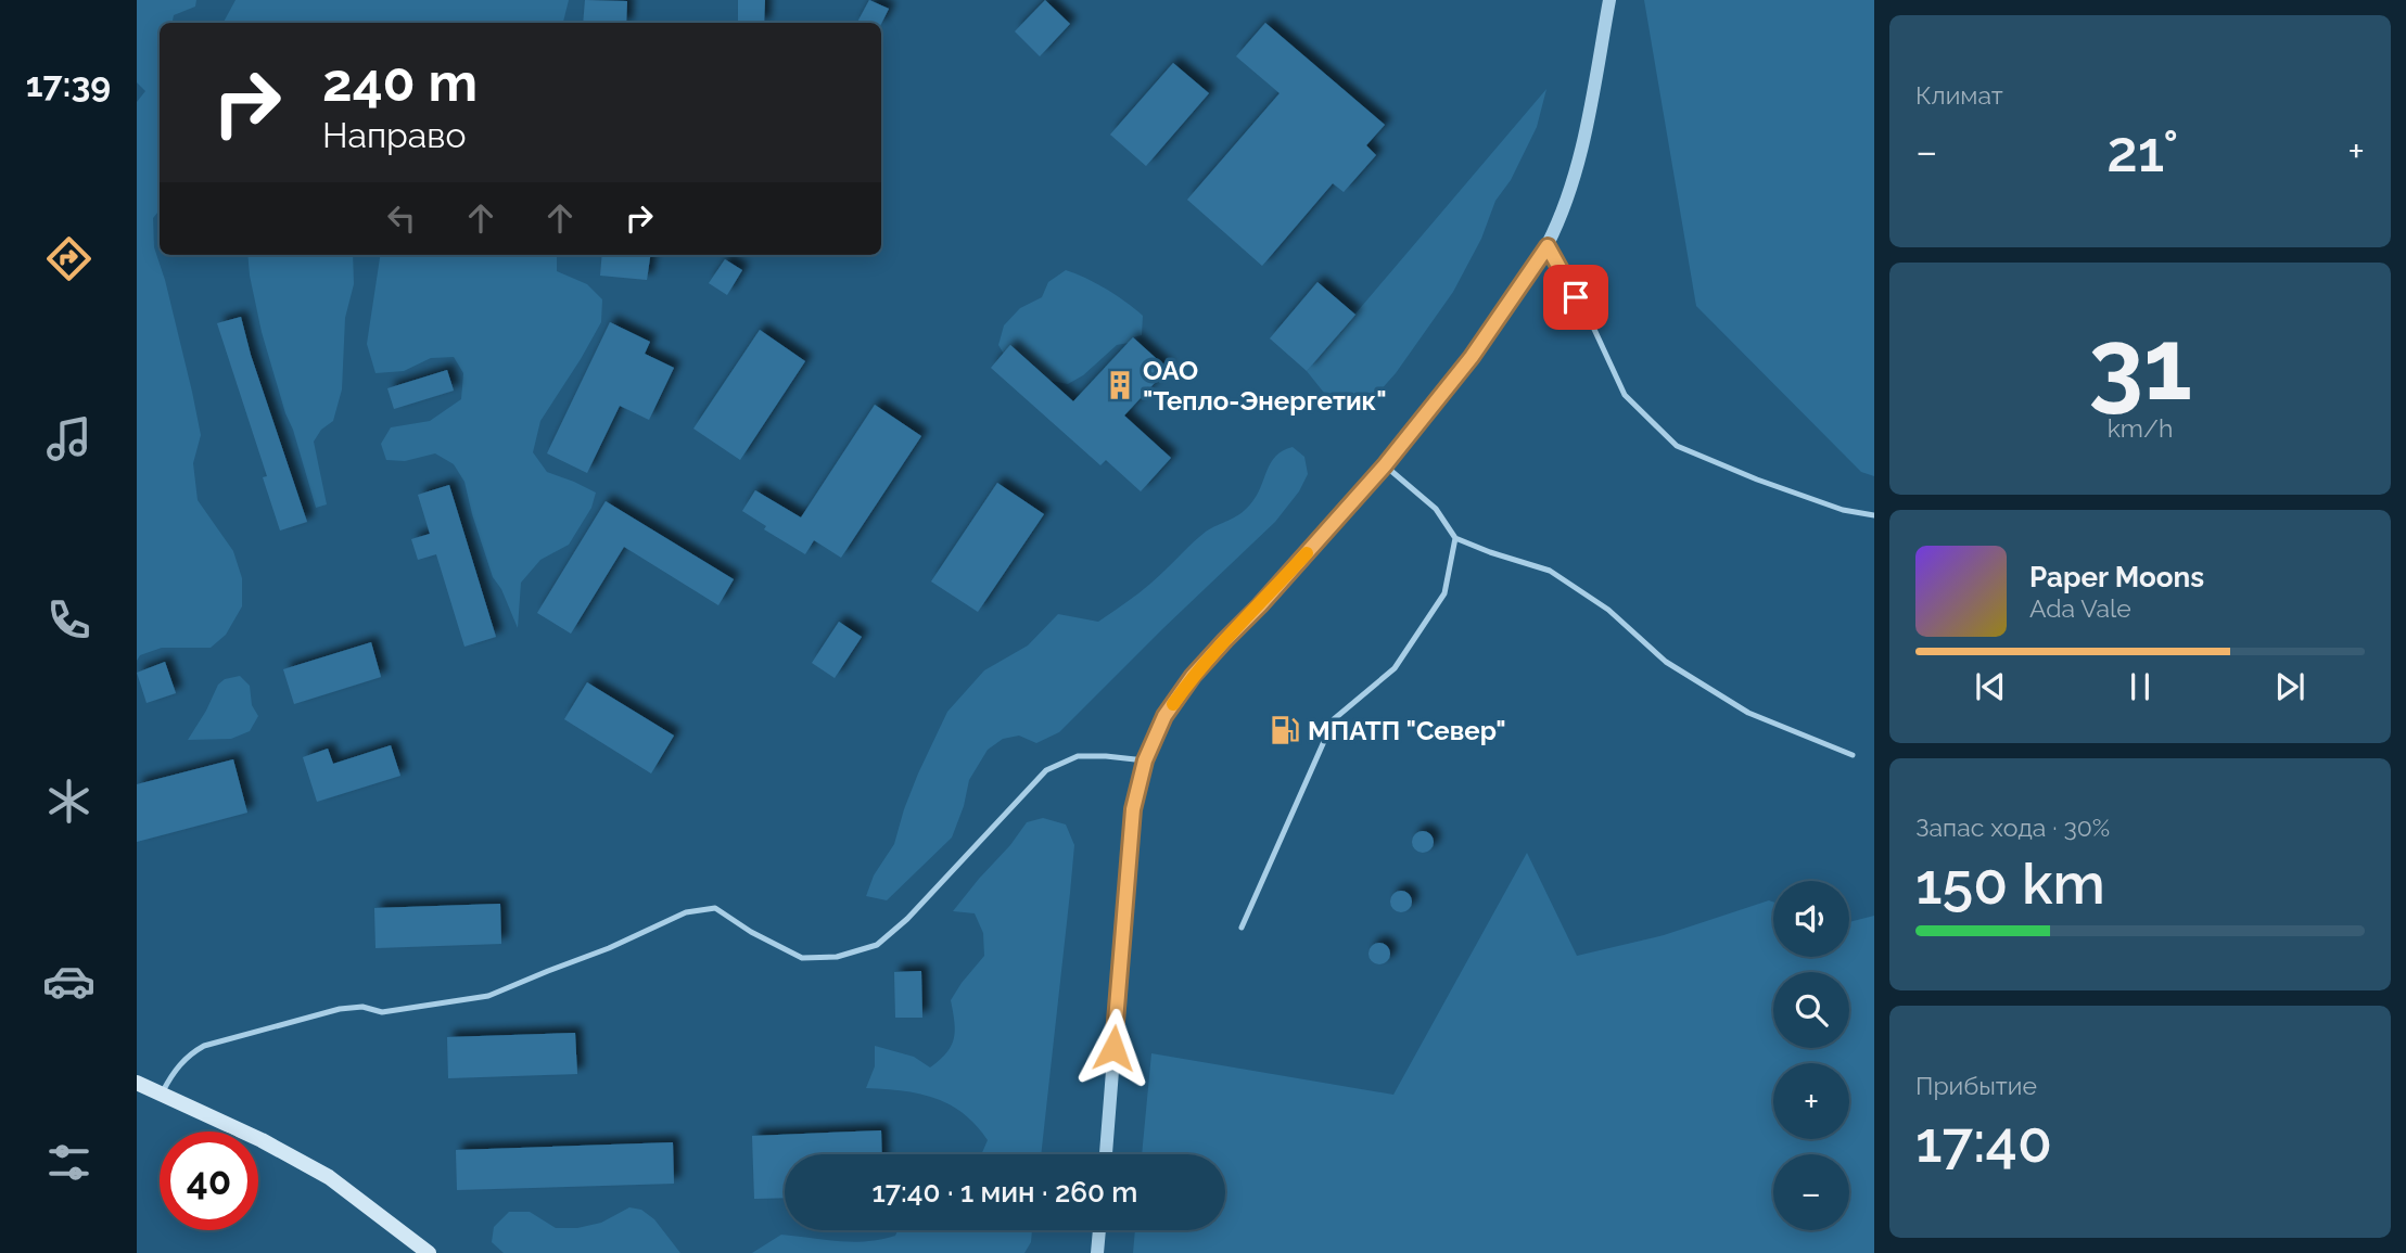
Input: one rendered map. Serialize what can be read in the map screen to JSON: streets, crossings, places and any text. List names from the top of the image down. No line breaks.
{"places":{"building":["ОАО \"Тепло-Энергетик\""],"fuel station":["МПАТП \"Север\""]},"page":{"tabs":"17:39","tile":["Климат",["31","km/h"],["Запас хода · 30%","150 km"],["Прибытие","17:40"]],"turn":["240 m","Направо"],"heat":["−","21°","+"],"song":["Paper Moons","Ada Vale"],"map_buttons":["+","−"],"limit":"40","trip":"17:40 · 1 мин · 260 m"}}
